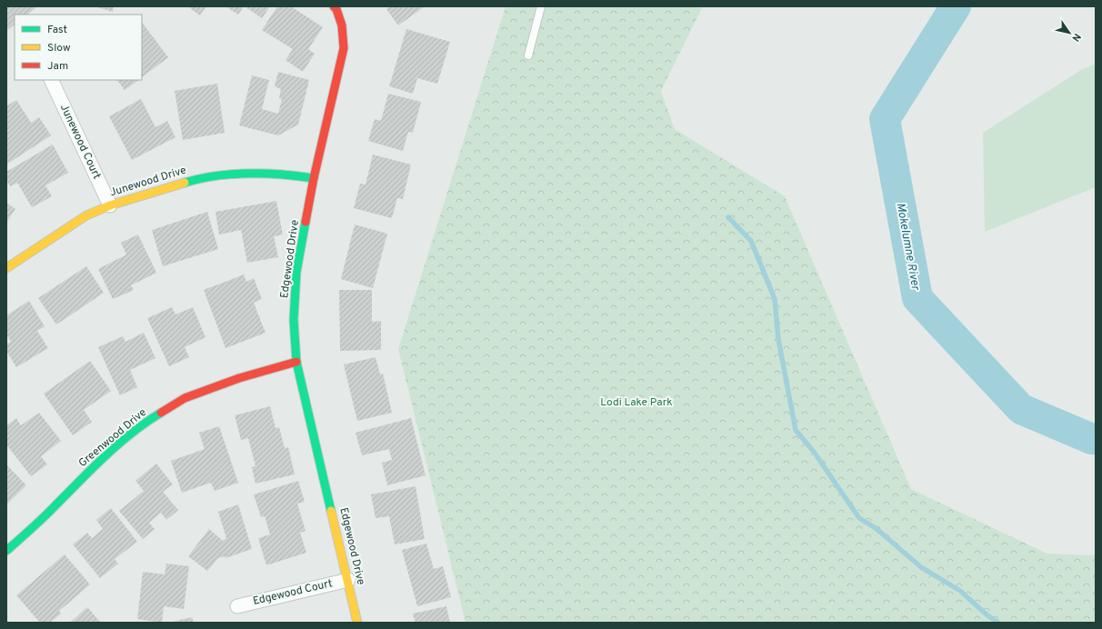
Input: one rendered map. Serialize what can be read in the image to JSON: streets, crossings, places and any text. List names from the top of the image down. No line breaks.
{"streets":{"street":["Junewood Court","Junewood Drive","Edgewood Drive","Greenwood Drive","Edgewood Court"]},"crossings":[["Junewood Court","Junewood Drive"],["Junewood Drive","Edgewood Drive"],["Edgewood Drive","Greenwood Drive"],["Edgewood Drive","Edgewood Court"]],"water":["Mokelumne River"],"parks":["Lodi Lake Park"],"legend":["Fast","Slow","Jam"],"north":"bottom right"}
